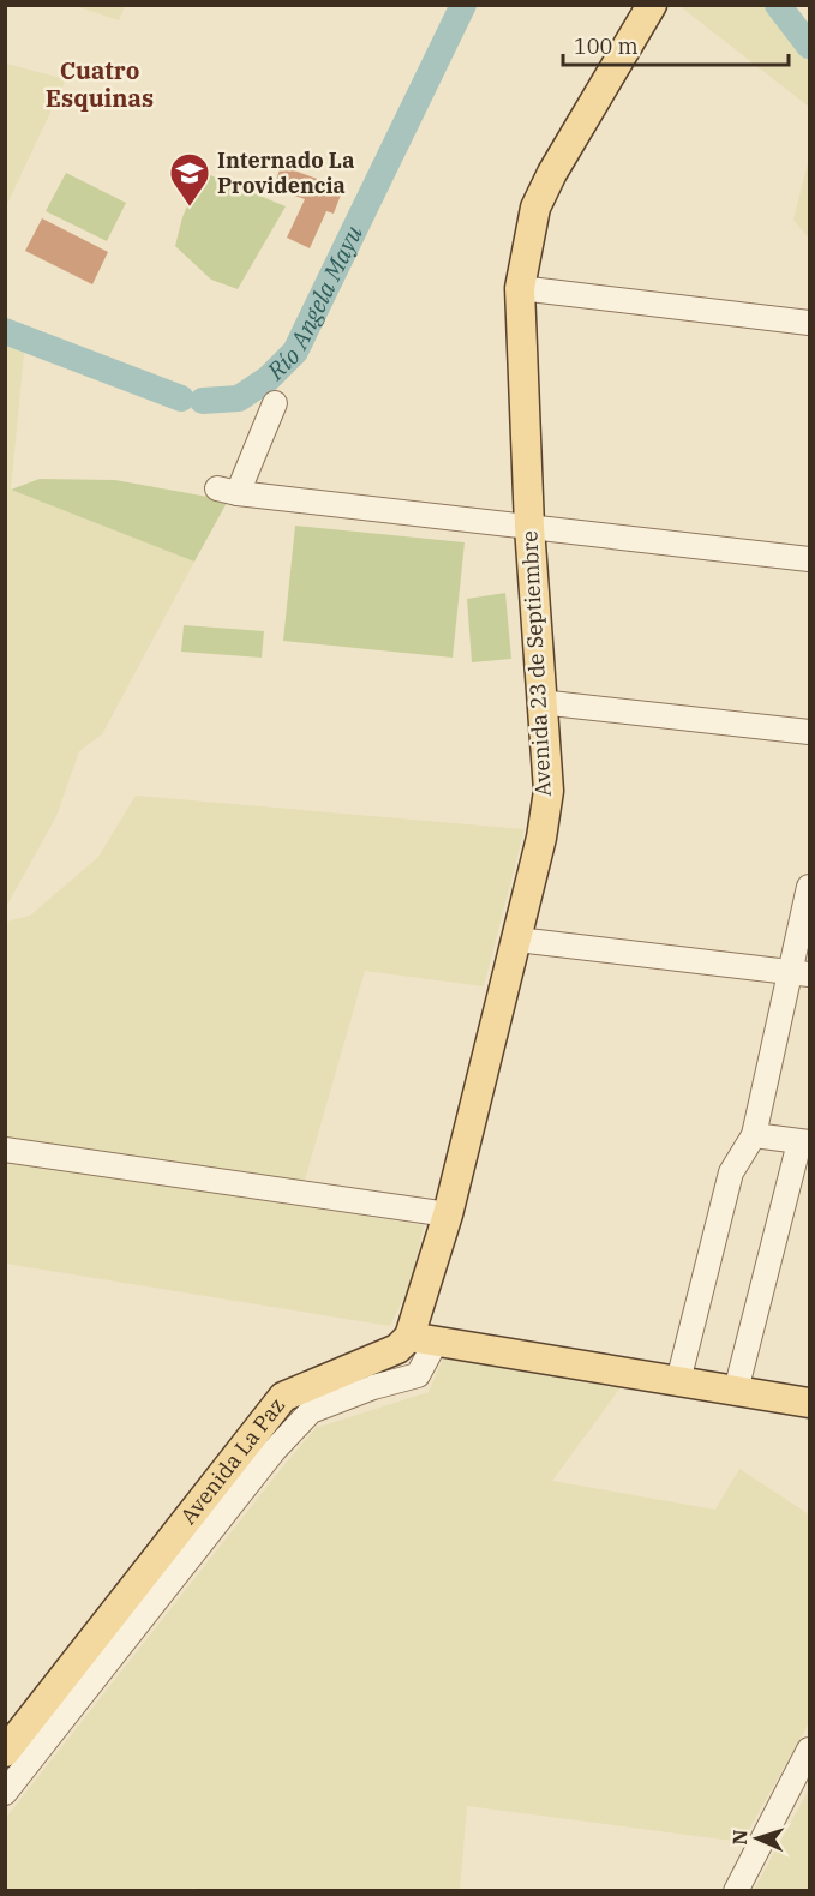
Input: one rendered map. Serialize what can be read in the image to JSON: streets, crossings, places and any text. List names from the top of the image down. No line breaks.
{"streets":{"main road":["Avenida 23 de Septiembre","Avenida La Paz"]},"crossings":[["Avenida 23 de Septiembre","Avenida La Paz"]],"districts":["Cuatro Esquinas"],"water":["Río Angela Mayu"],"places":{"school or university":["Internado La Providencia"]},"scale_bar":"100 m","north":"left"}
